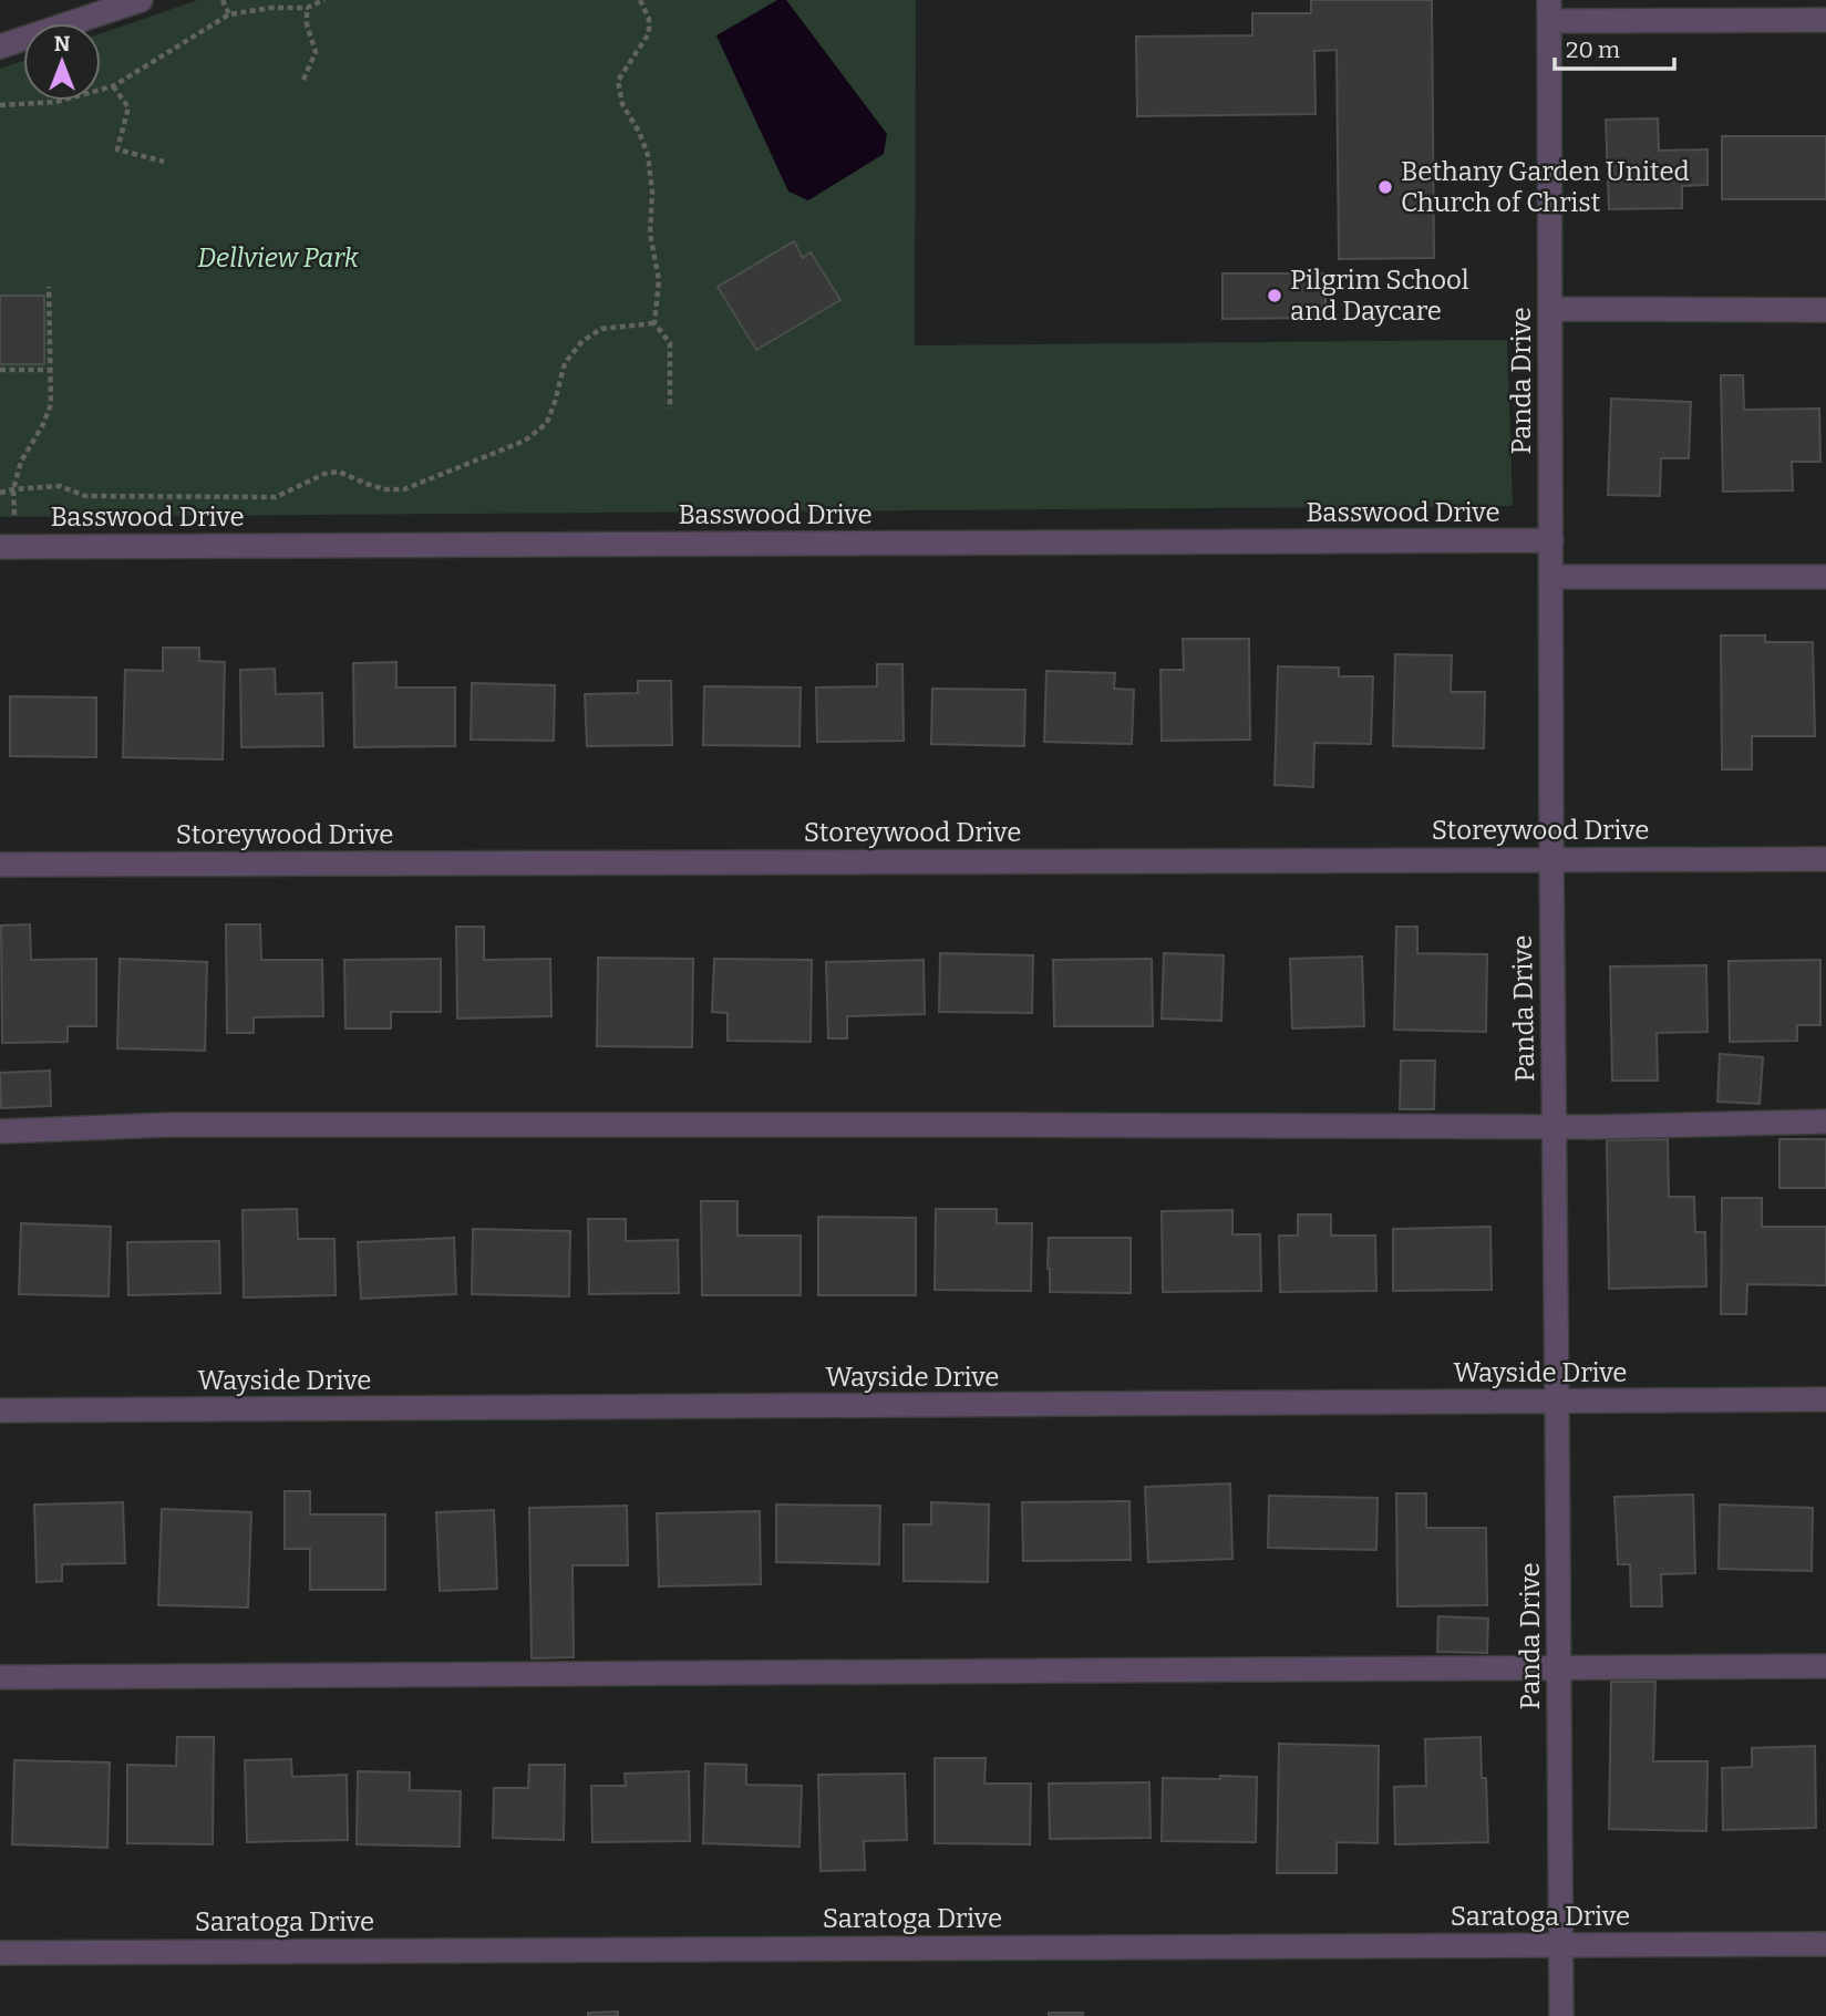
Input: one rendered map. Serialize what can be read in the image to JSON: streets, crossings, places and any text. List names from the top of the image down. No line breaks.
{"streets":{"street":["Panda Drive","Basswood Drive","Storeywood Drive","Wayside Drive","Saratoga Drive"]},"crossings":[["Panda Drive","Basswood Drive"],["Panda Drive","Storeywood Drive"],["Panda Drive","Wayside Drive"],["Panda Drive","Saratoga Drive"]],"parks":["Dellview Park"],"places":["Bethany Garden United Church of Christ","Pilgrim School and Daycare"],"scale_bar":"20 m","north":"top"}
